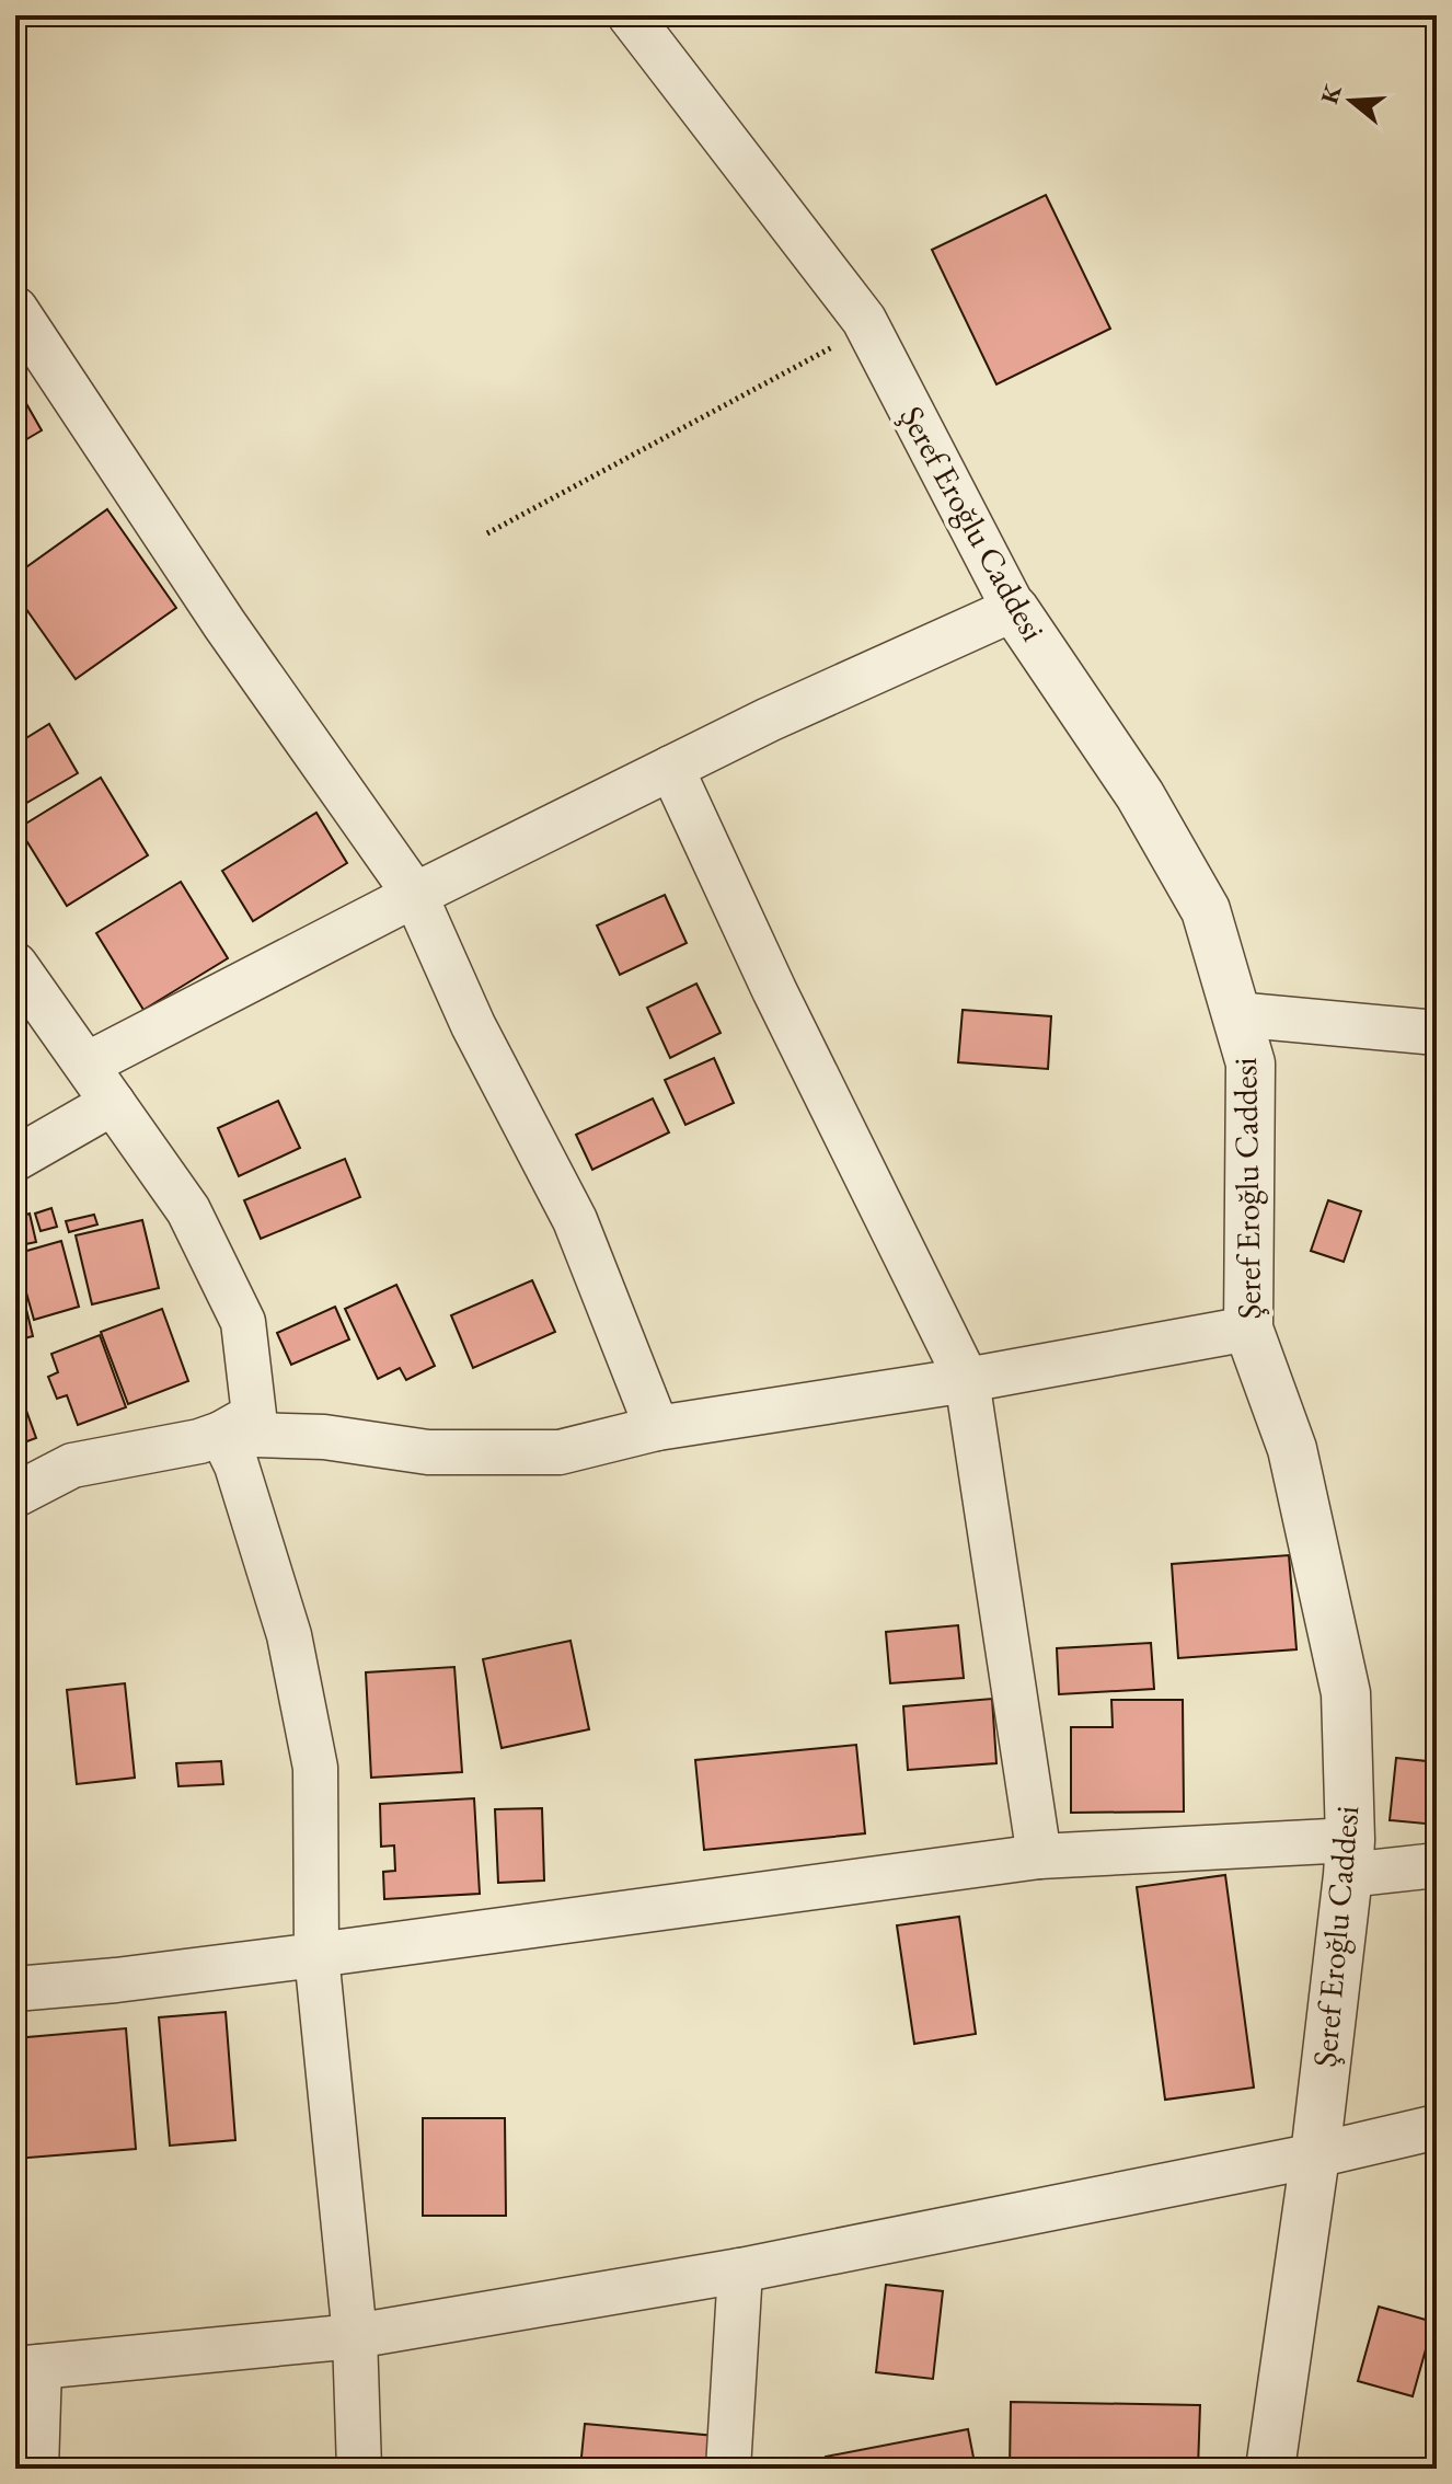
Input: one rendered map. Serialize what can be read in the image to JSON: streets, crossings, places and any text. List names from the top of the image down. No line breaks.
{"streets":{"street":["Şeref Eroğlu Caddesi"]},"north":"left"}
